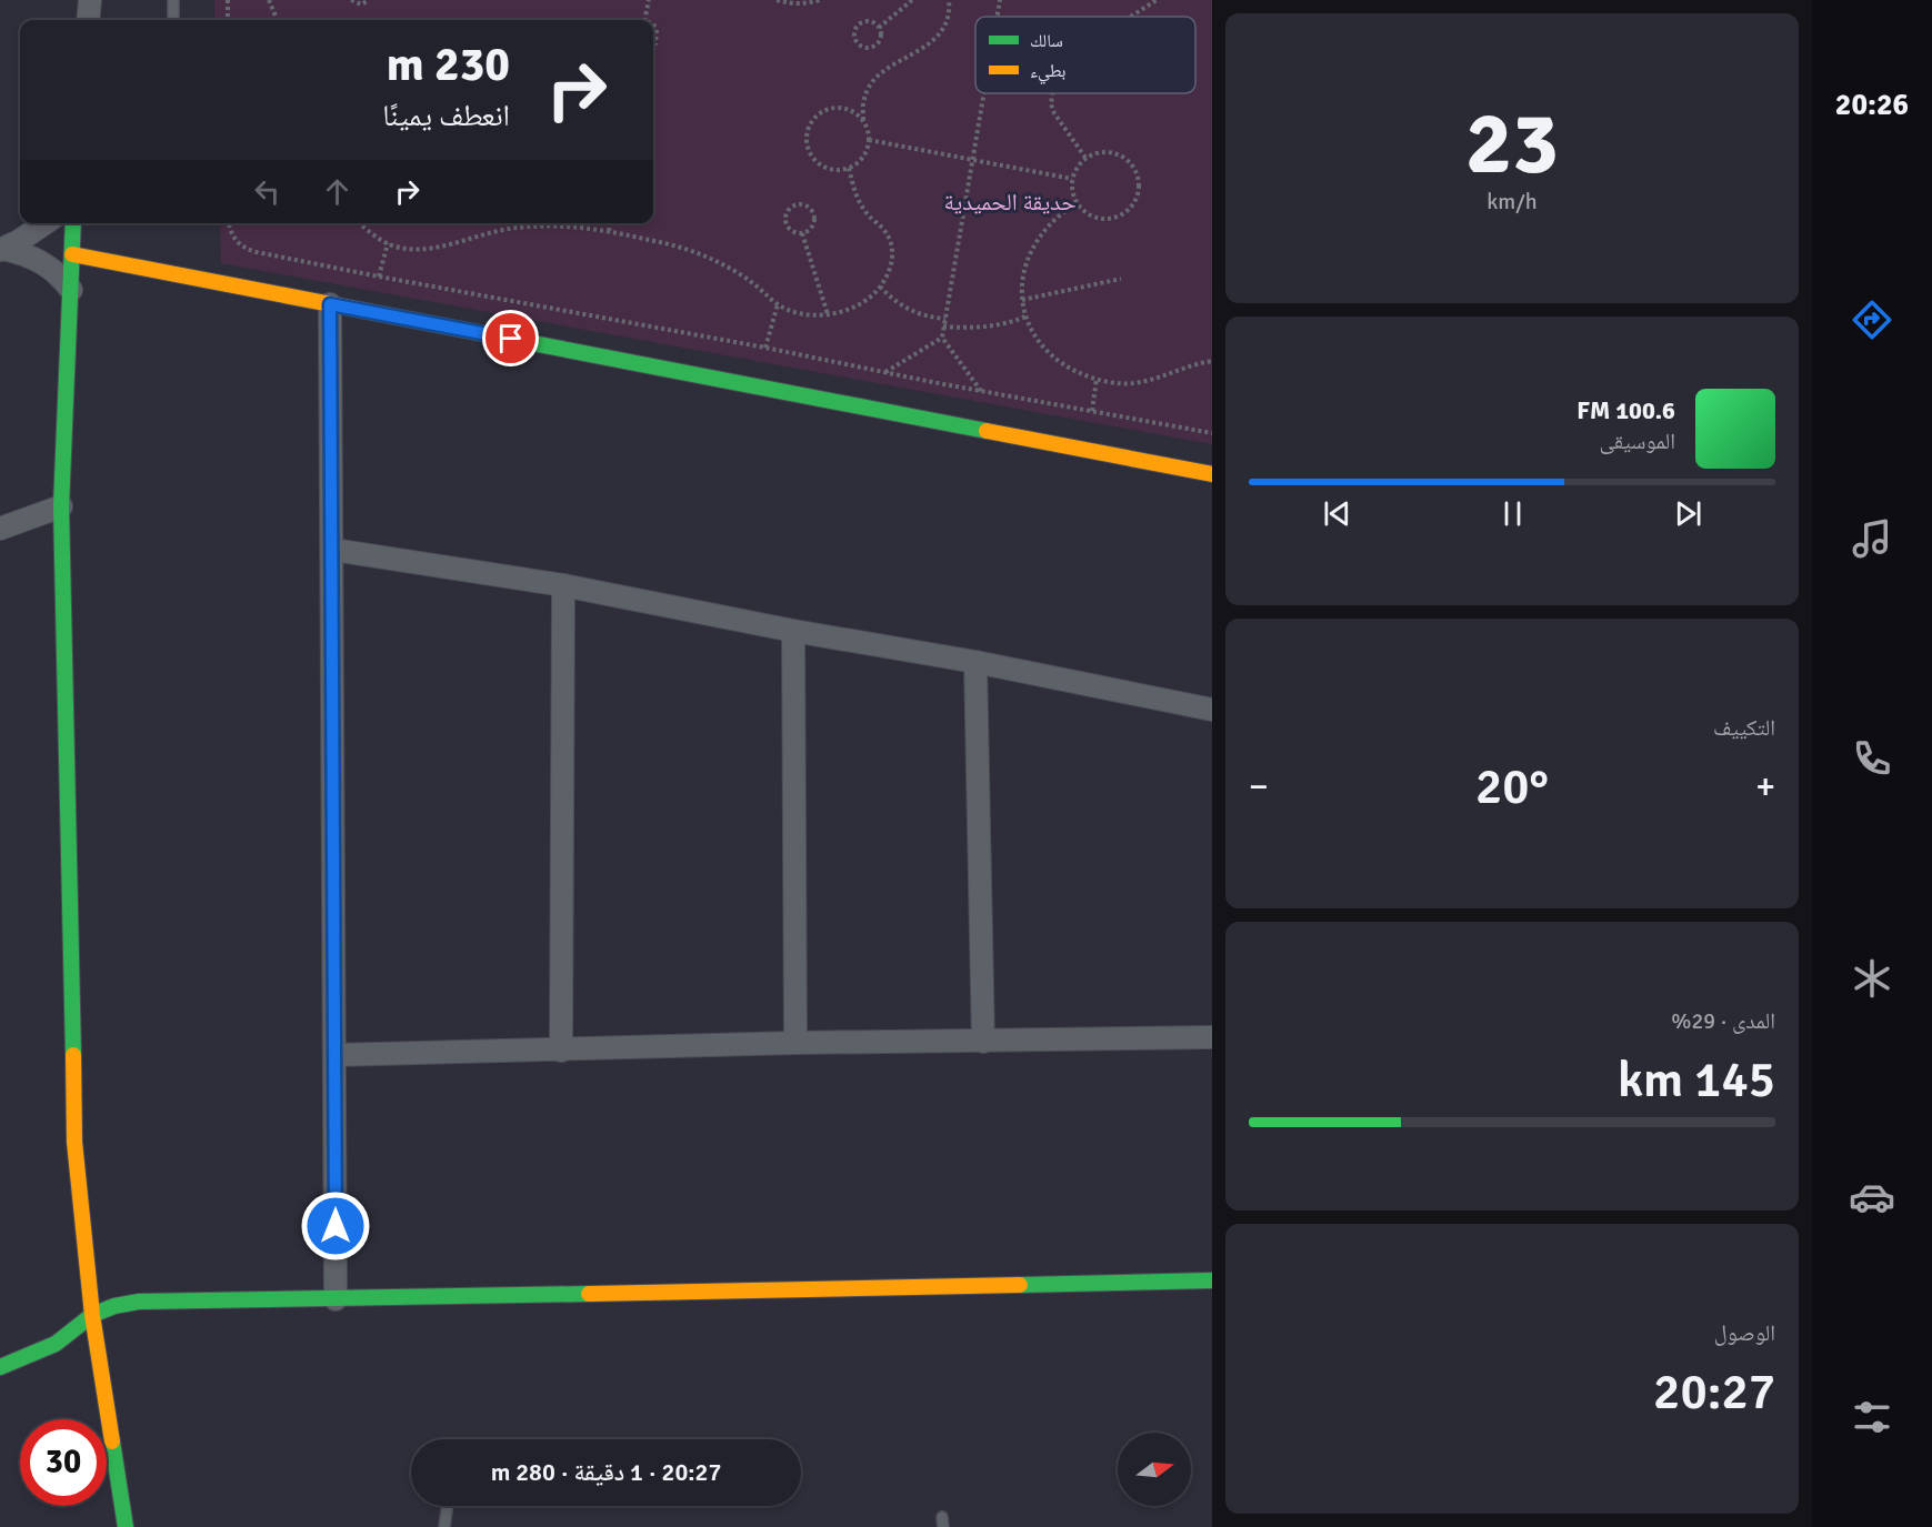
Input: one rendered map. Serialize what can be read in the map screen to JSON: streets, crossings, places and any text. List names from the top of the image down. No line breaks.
{"parks":["حديقة الحميدية"],"legend":["سالك","بطيء"],"north":"right","page":{"tabs":"20:26","tile":[["23","km/h"],"التكييف",["المدى · 29%","145 km"],["الوصول","20:27"]],"turn":["230 m","انعطف يمينًا"],"song":["100.6 FM","الموسيقى"],"heat":["−","20°","+"],"limit":"30","trip":"20:27 · 1 دقيقة · 280 m"}}
